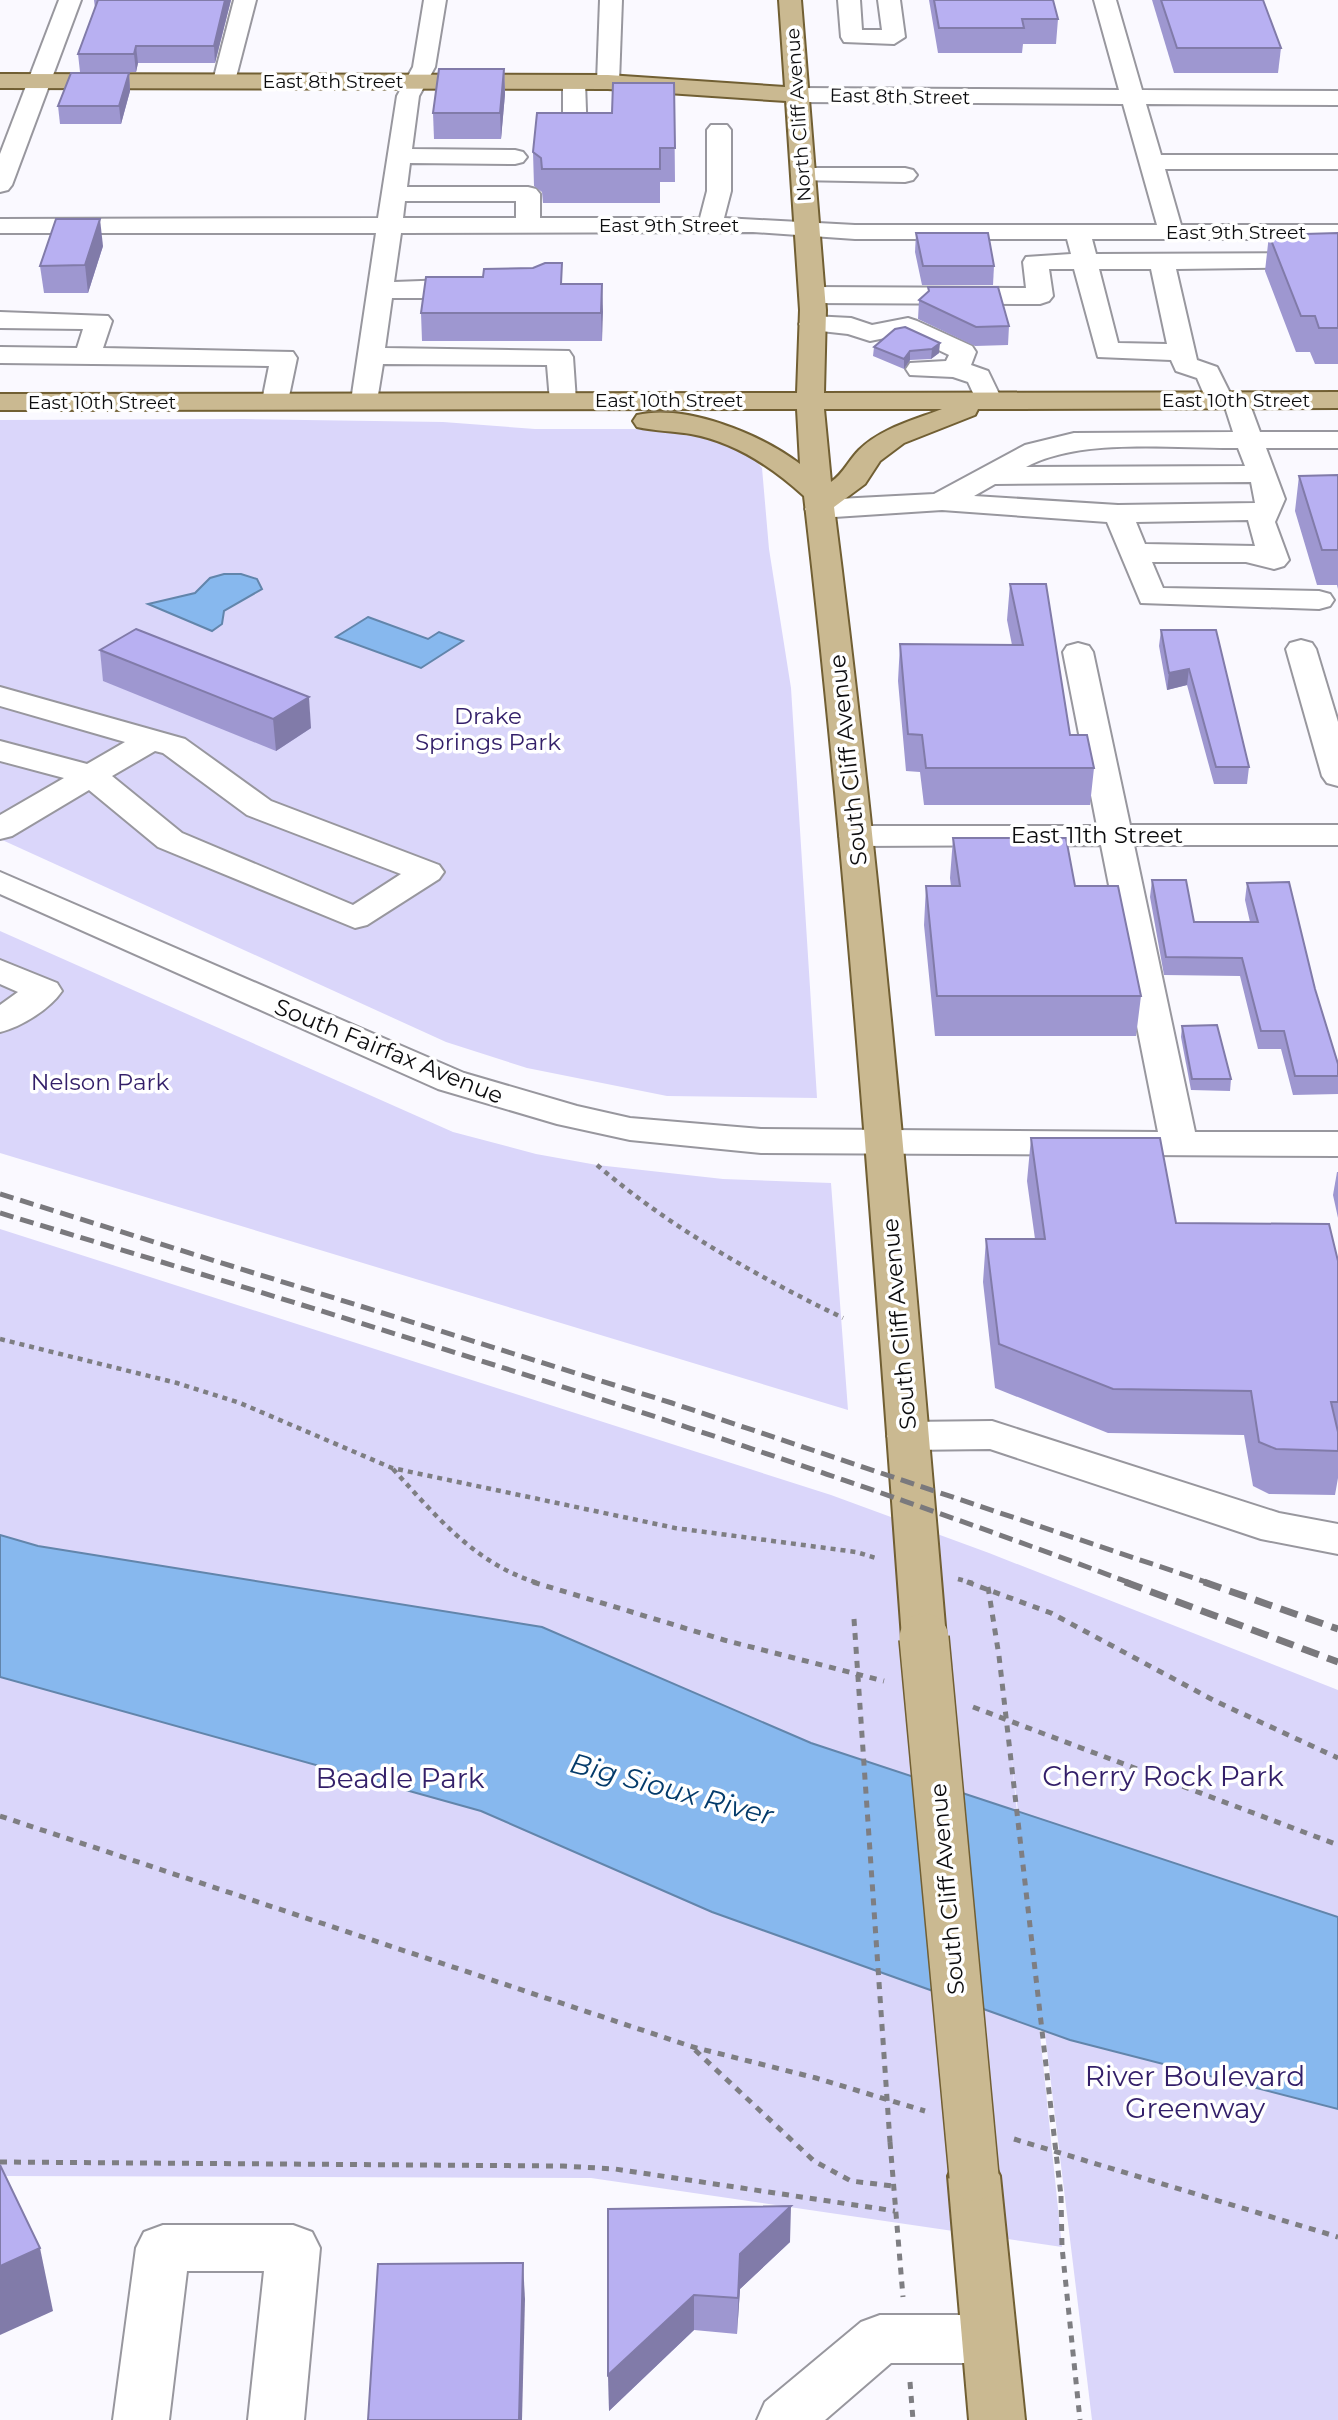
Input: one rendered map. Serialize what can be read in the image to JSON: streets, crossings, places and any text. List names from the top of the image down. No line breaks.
{"streets":{"main road":["East 8th Street","North Cliff Avenue","East 10th Street","South Cliff Avenue"],"street":["East 9th Street","East 11th Street","South Fairfax Avenue"]},"crossings":[["East 8th Street","North Cliff Avenue"],["North Cliff Avenue","East 9th Street"],["North Cliff Avenue","South Cliff Avenue"],["East 9th Street","South Cliff Avenue"],["East 10th Street","South Cliff Avenue"],["South Cliff Avenue","East 11th Street"],["South Cliff Avenue","South Fairfax Avenue"]],"water":["Big Sioux River"],"parks":["Drake Springs Park","Nelson Park","Cherry Rock Park","Beadle Park","River Boulevard Greenway"]}
